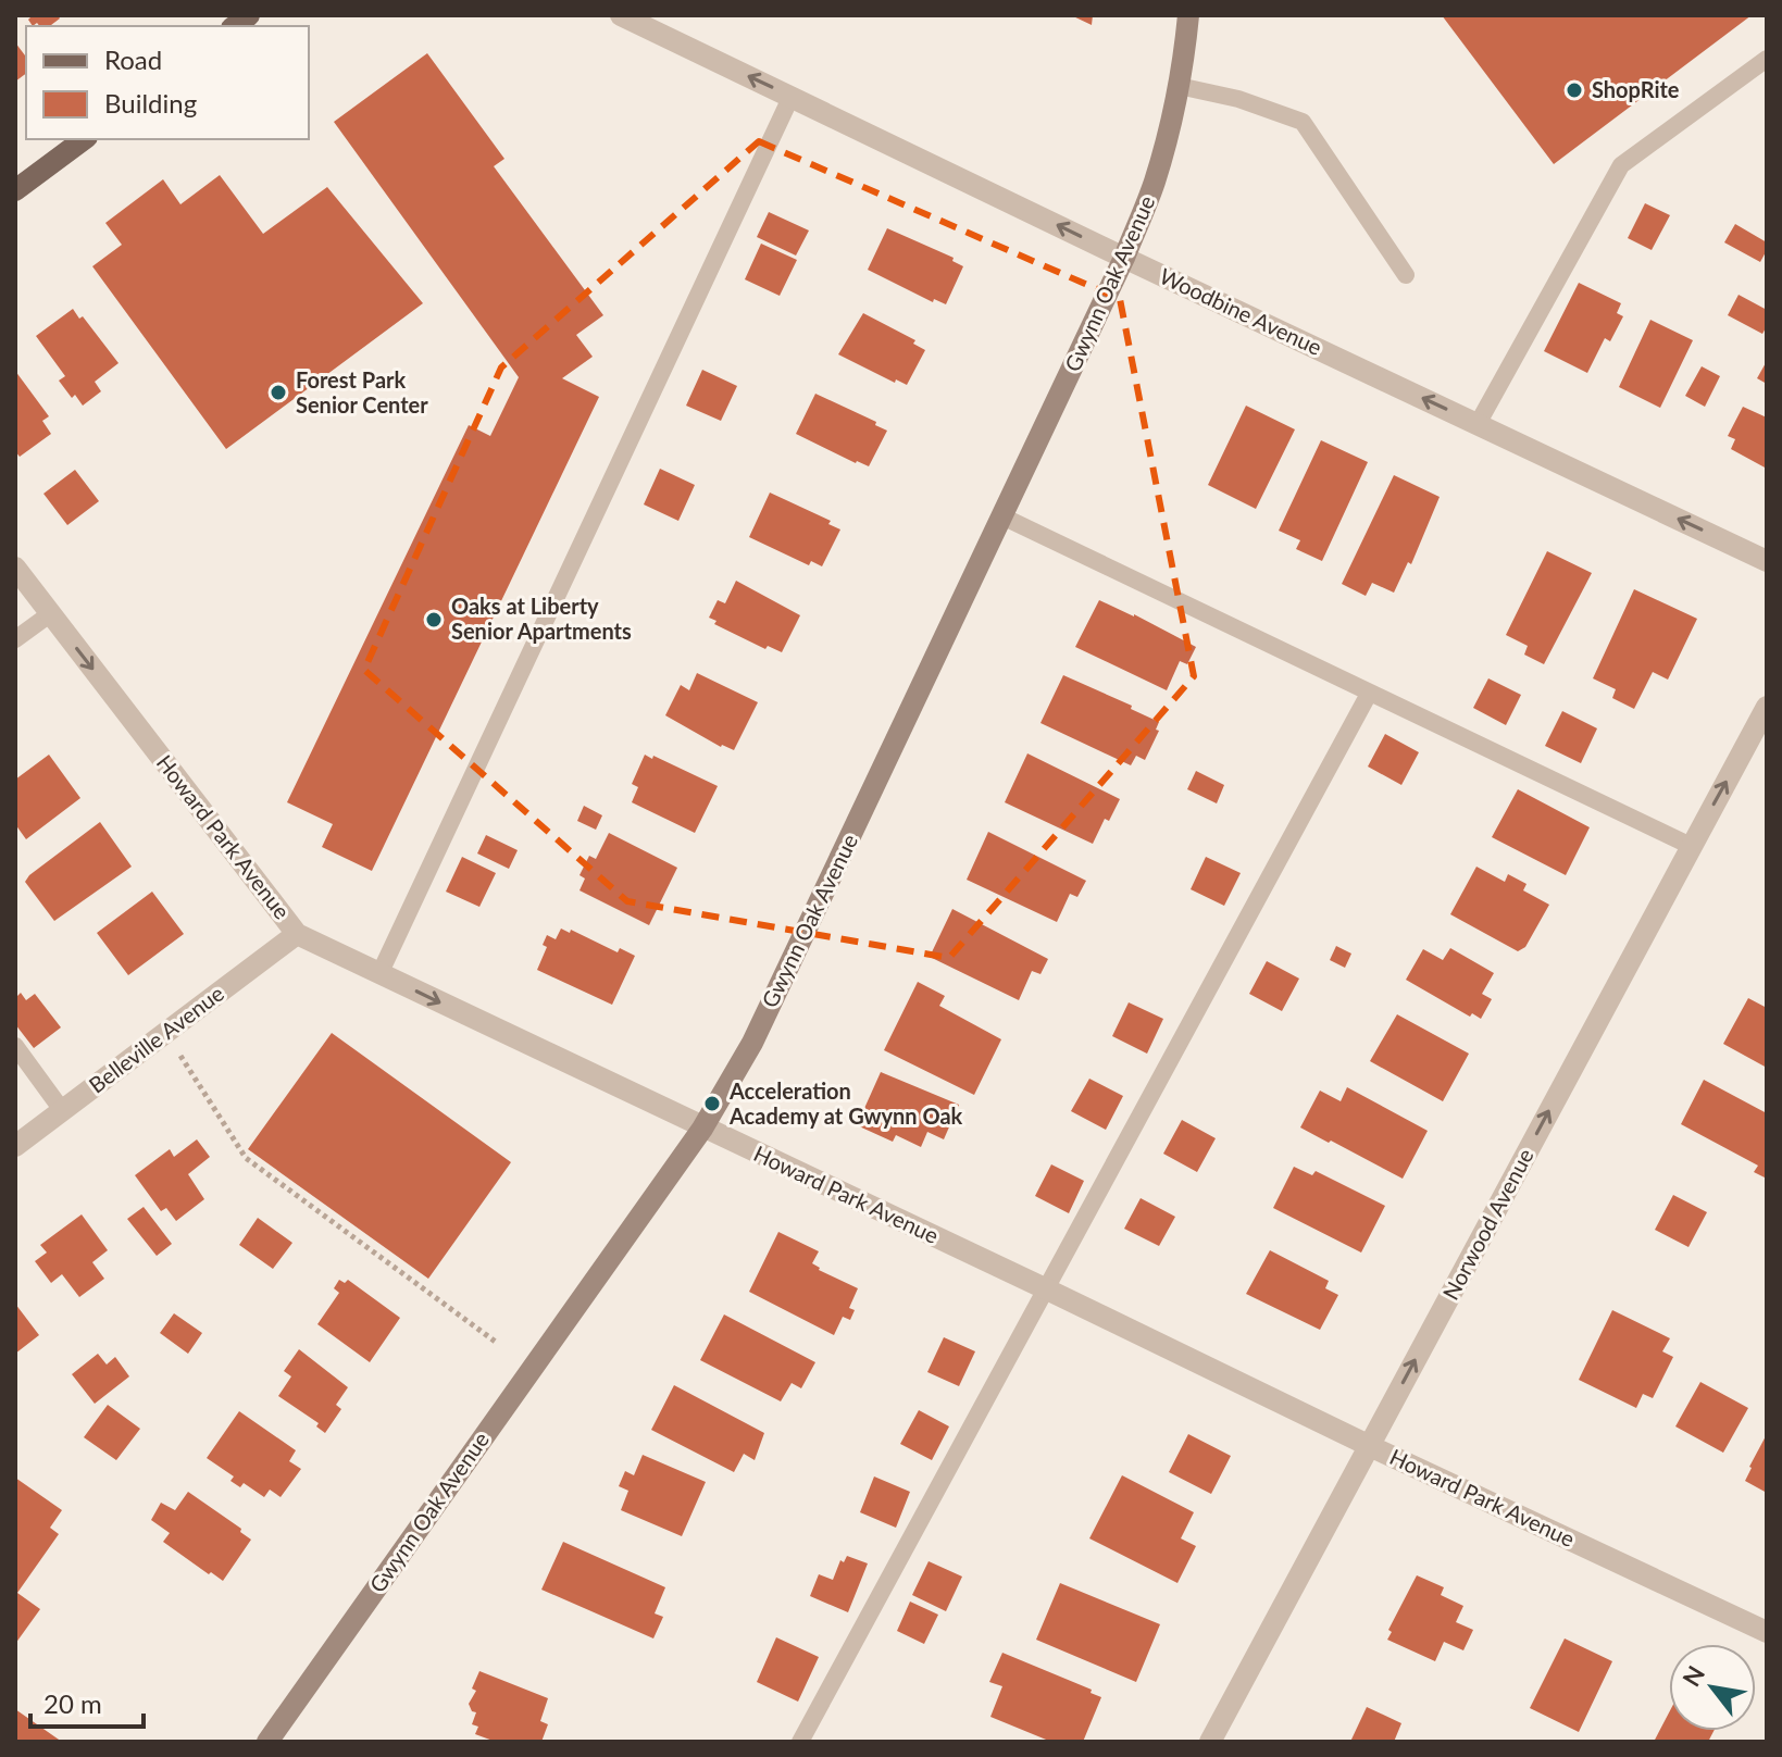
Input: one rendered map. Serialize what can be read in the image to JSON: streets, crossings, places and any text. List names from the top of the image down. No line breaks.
{"streets":{"main road":["Gwynn Oak Avenue"],"street":["Woodbine Avenue","Howard Park Avenue","Belleville Avenue","Norwood Avenue"]},"crossings":[["Gwynn Oak Avenue","Woodbine Avenue"],["Gwynn Oak Avenue","Howard Park Avenue"],["Howard Park Avenue","Belleville Avenue"],["Howard Park Avenue","Norwood Avenue"]],"one_way":["Woodbine Avenue","Howard Park Avenue","Norwood Avenue"],"places":["ShopRite","Forest Park Senior Center","Oaks at Liberty Senior Apartments","Acceleration Academy at Gwynn Oak"],"legend":["Road","Building"],"scale_bar":"20 m","north":"top left"}
